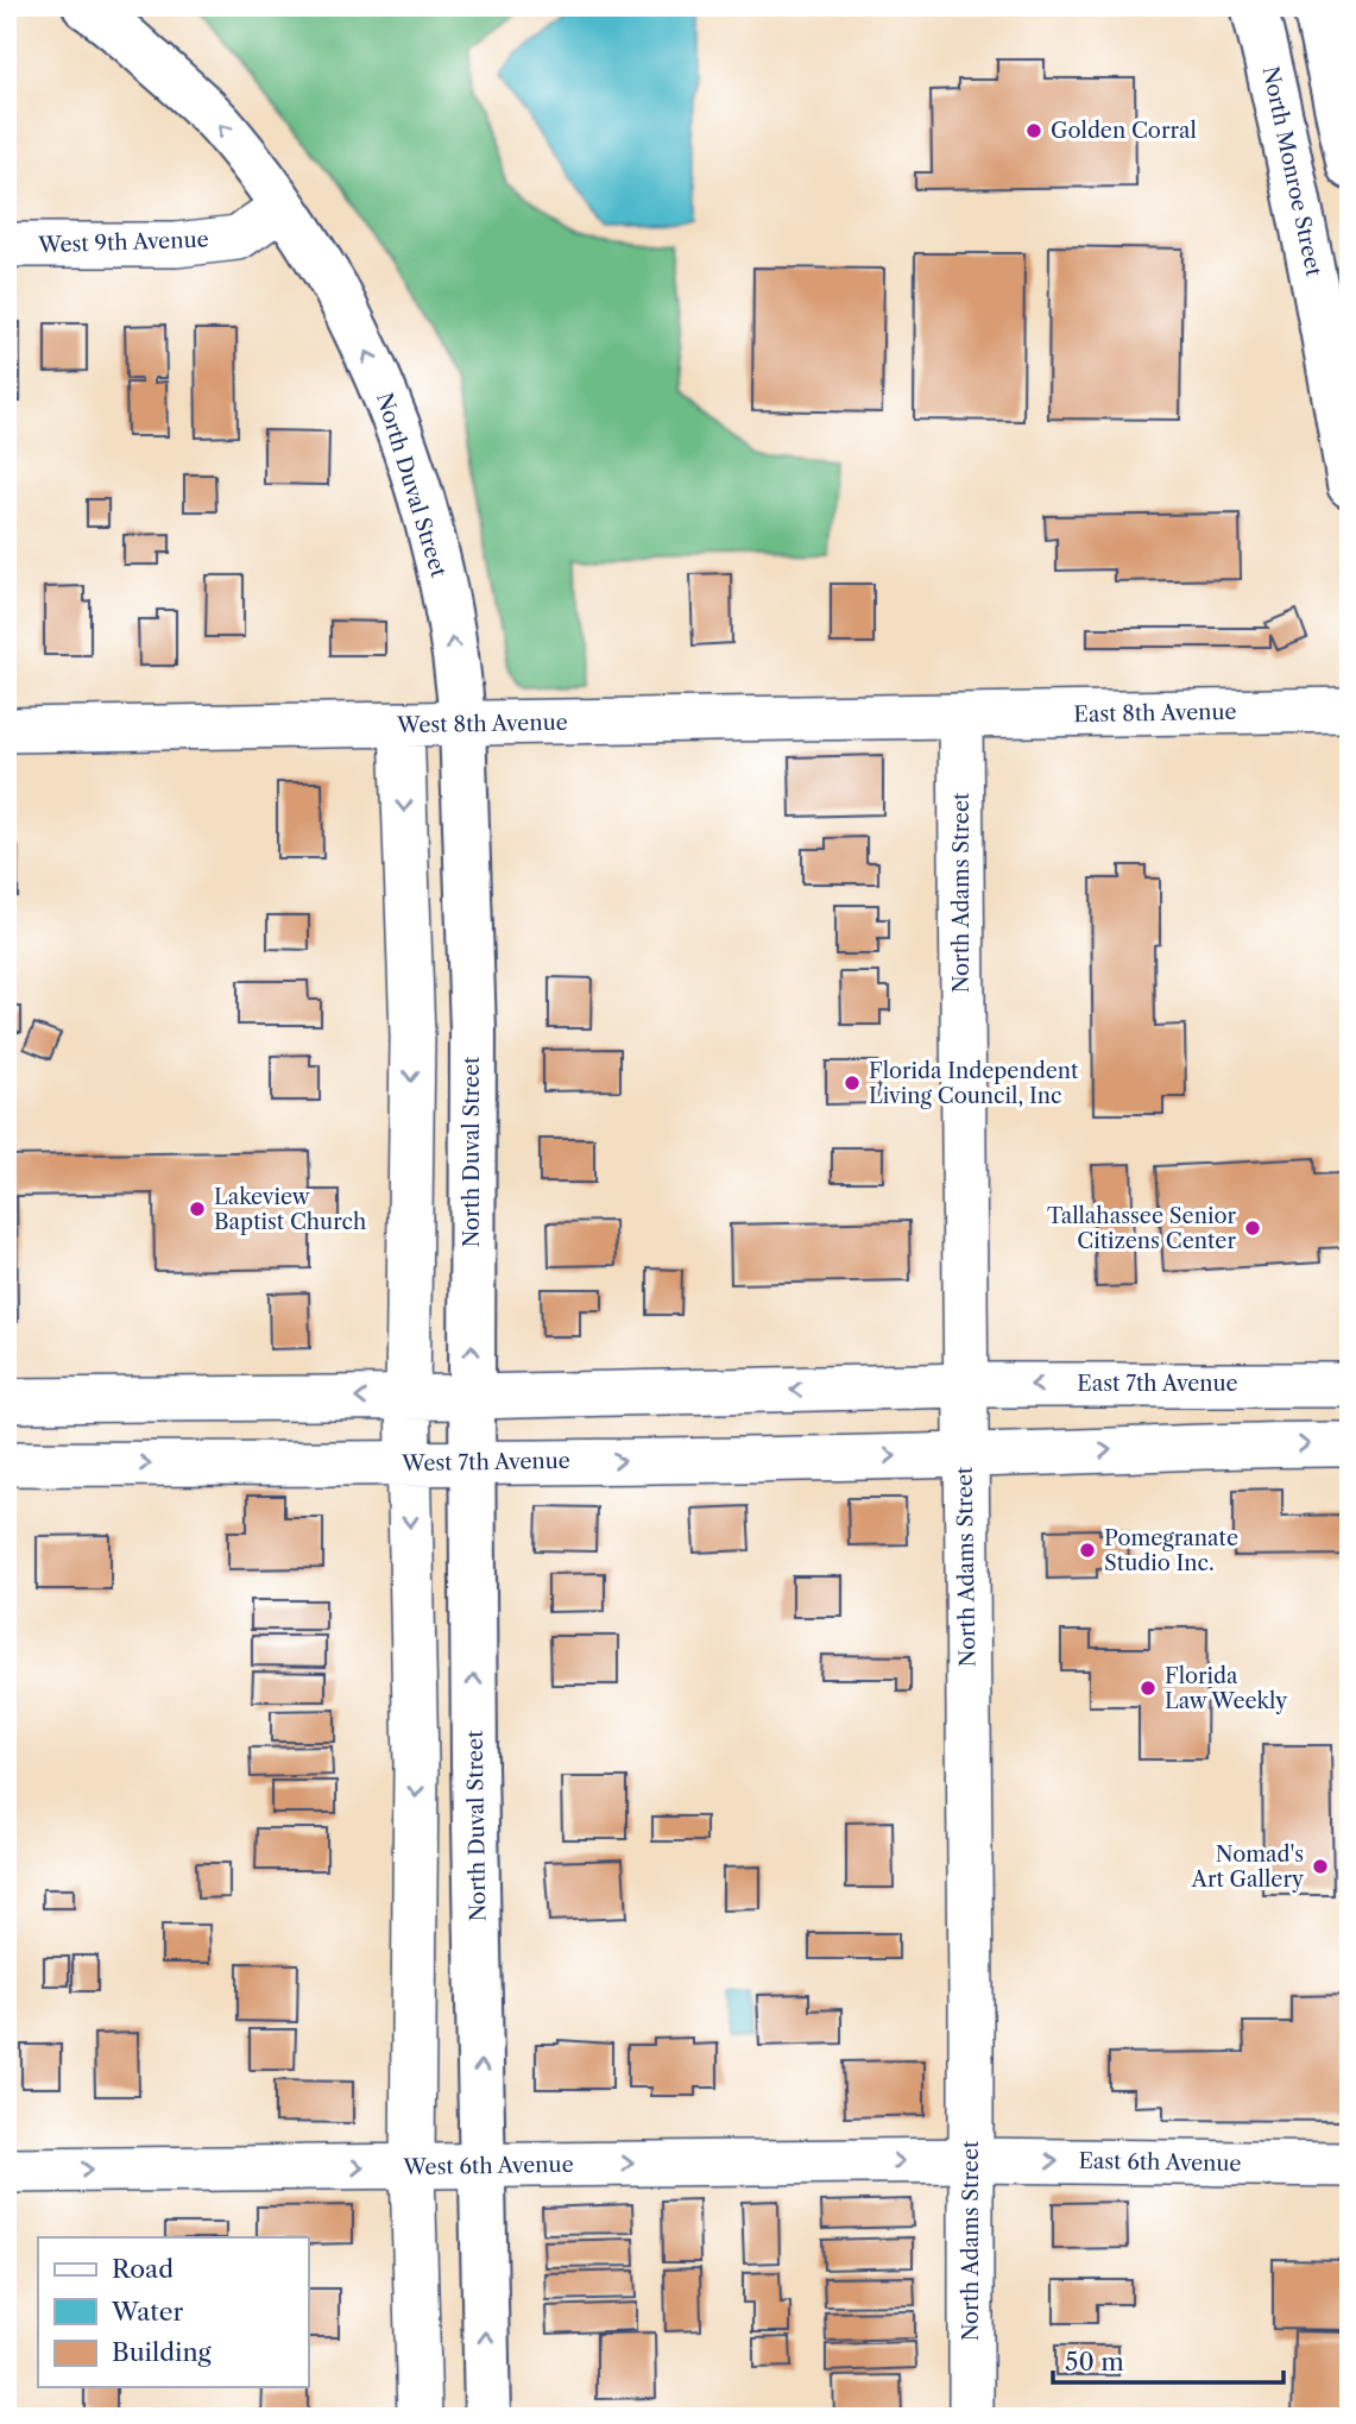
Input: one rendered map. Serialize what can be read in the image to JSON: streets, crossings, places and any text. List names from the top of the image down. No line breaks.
{"streets":{"main road":["North Monroe Street","North Duval Street"],"street":["West 9th Avenue","East 8th Avenue","West 8th Avenue","North Adams Street","East 7th Avenue","West 7th Avenue","East 6th Avenue","West 6th Avenue"]},"crossings":[["West 9th Avenue","North Duval Street"],["North Duval Street","West 8th Avenue"],["North Duval Street","West 7th Avenue"],["North Duval Street","West 6th Avenue"],["East 8th Avenue","West 8th Avenue"],["East 8th Avenue","North Adams Street"],["West 8th Avenue","North Adams Street"],["North Adams Street","East 7th Avenue"],["North Adams Street","West 7th Avenue"],["North Adams Street","East 6th Avenue"],["North Adams Street","West 6th Avenue"],["East 6th Avenue","West 6th Avenue"]],"one_way":["North Duval Street","East 6th Avenue","West 6th Avenue"],"places":["Golden Corral","Florida Independent Living Council, Inc","Lakeview Baptist Church","Tallahassee Senior Citizens Center","Pomegranate Studio Inc.","Florida Law Weekly","Nomad's Art Gallery"],"legend":["Road","Water","Building"],"scale_bar":"50 m"}
